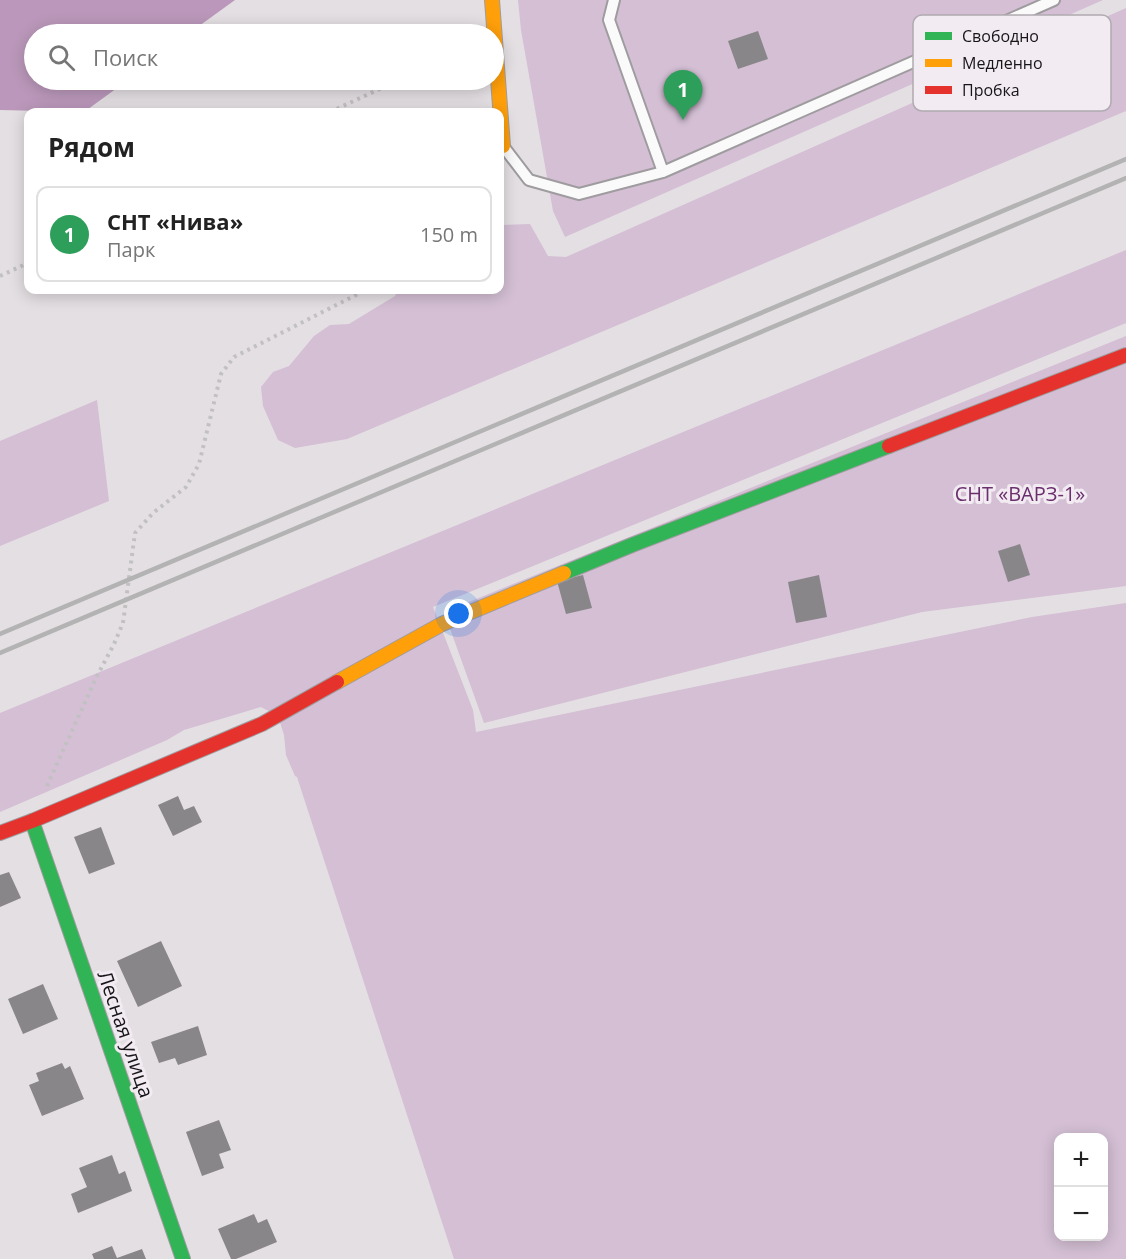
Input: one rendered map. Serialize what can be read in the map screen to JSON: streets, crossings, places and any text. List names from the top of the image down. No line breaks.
{"streets":{"street":["Лесная улица"]},"parks":["СНТ «ВАРЗ-1»"],"legend":["Свободно","Медленно","Пробка"],"page":{"search":"Поиск","pins":"1","heading":"Рядом","list":[{"mark":"1","name":"СНТ «Нива»","note":"Парк","value":"150 m"}],"map_buttons":["+","−"]}}
